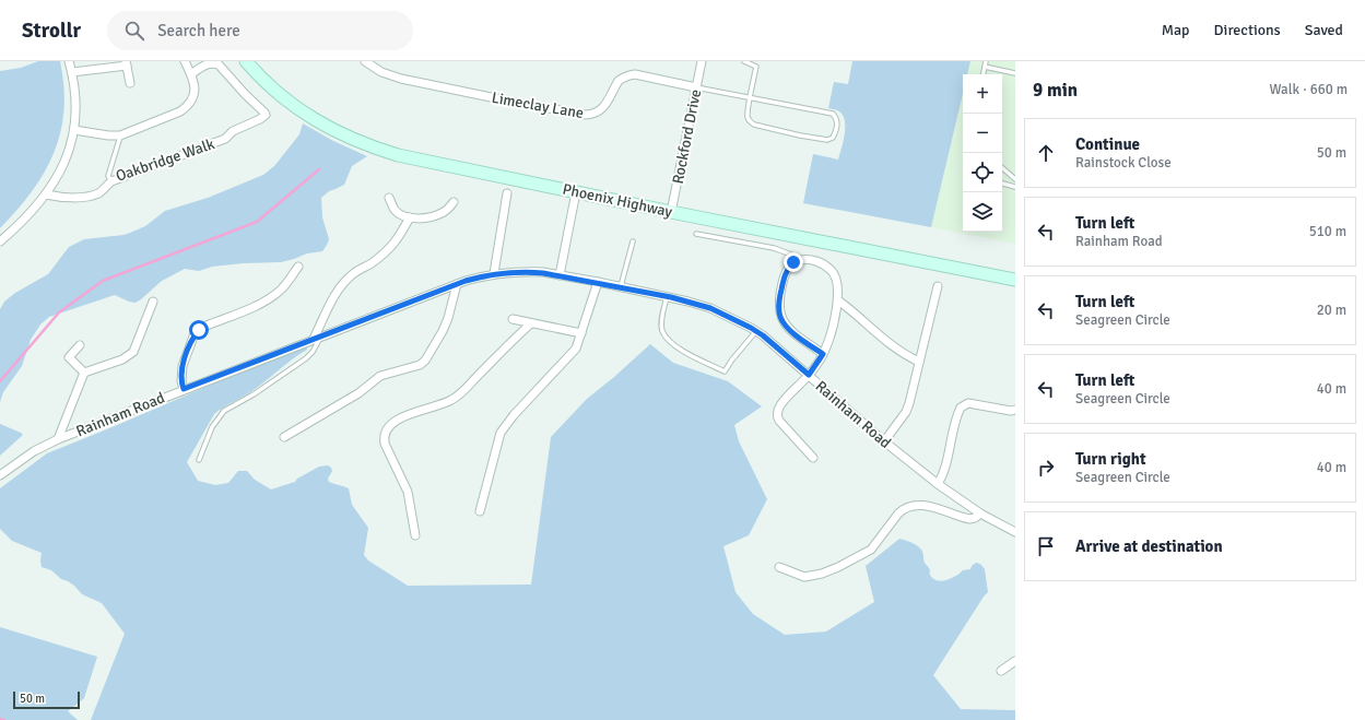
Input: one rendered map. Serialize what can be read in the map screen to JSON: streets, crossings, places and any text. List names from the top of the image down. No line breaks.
{"streets":{"main road":["Phoenix Highway"],"street":["Limeclay Lane","Rockford Drive","Oakbridge Walk","Rainham Road"]},"crossings":[["Limeclay Lane","Rockford Drive"],["Rockford Drive","Phoenix Highway"]],"scale_bar":"50 m","page":{"header":"Strollr","search":"Search here","nav":["Map","Directions","Saved"],"heading":["9 min","Walk · 660 m"],"map_buttons":["+","−"],"list":[["Continue","Rainstock Close","50 m"],["Turn left","Rainham Road","510 m"],["Turn left","Seagreen Circle","20 m"],["Turn left","Seagreen Circle","40 m"],["Turn right","Seagreen Circle","40 m"],"Arrive at destination"],"scale":"50 m"}}
